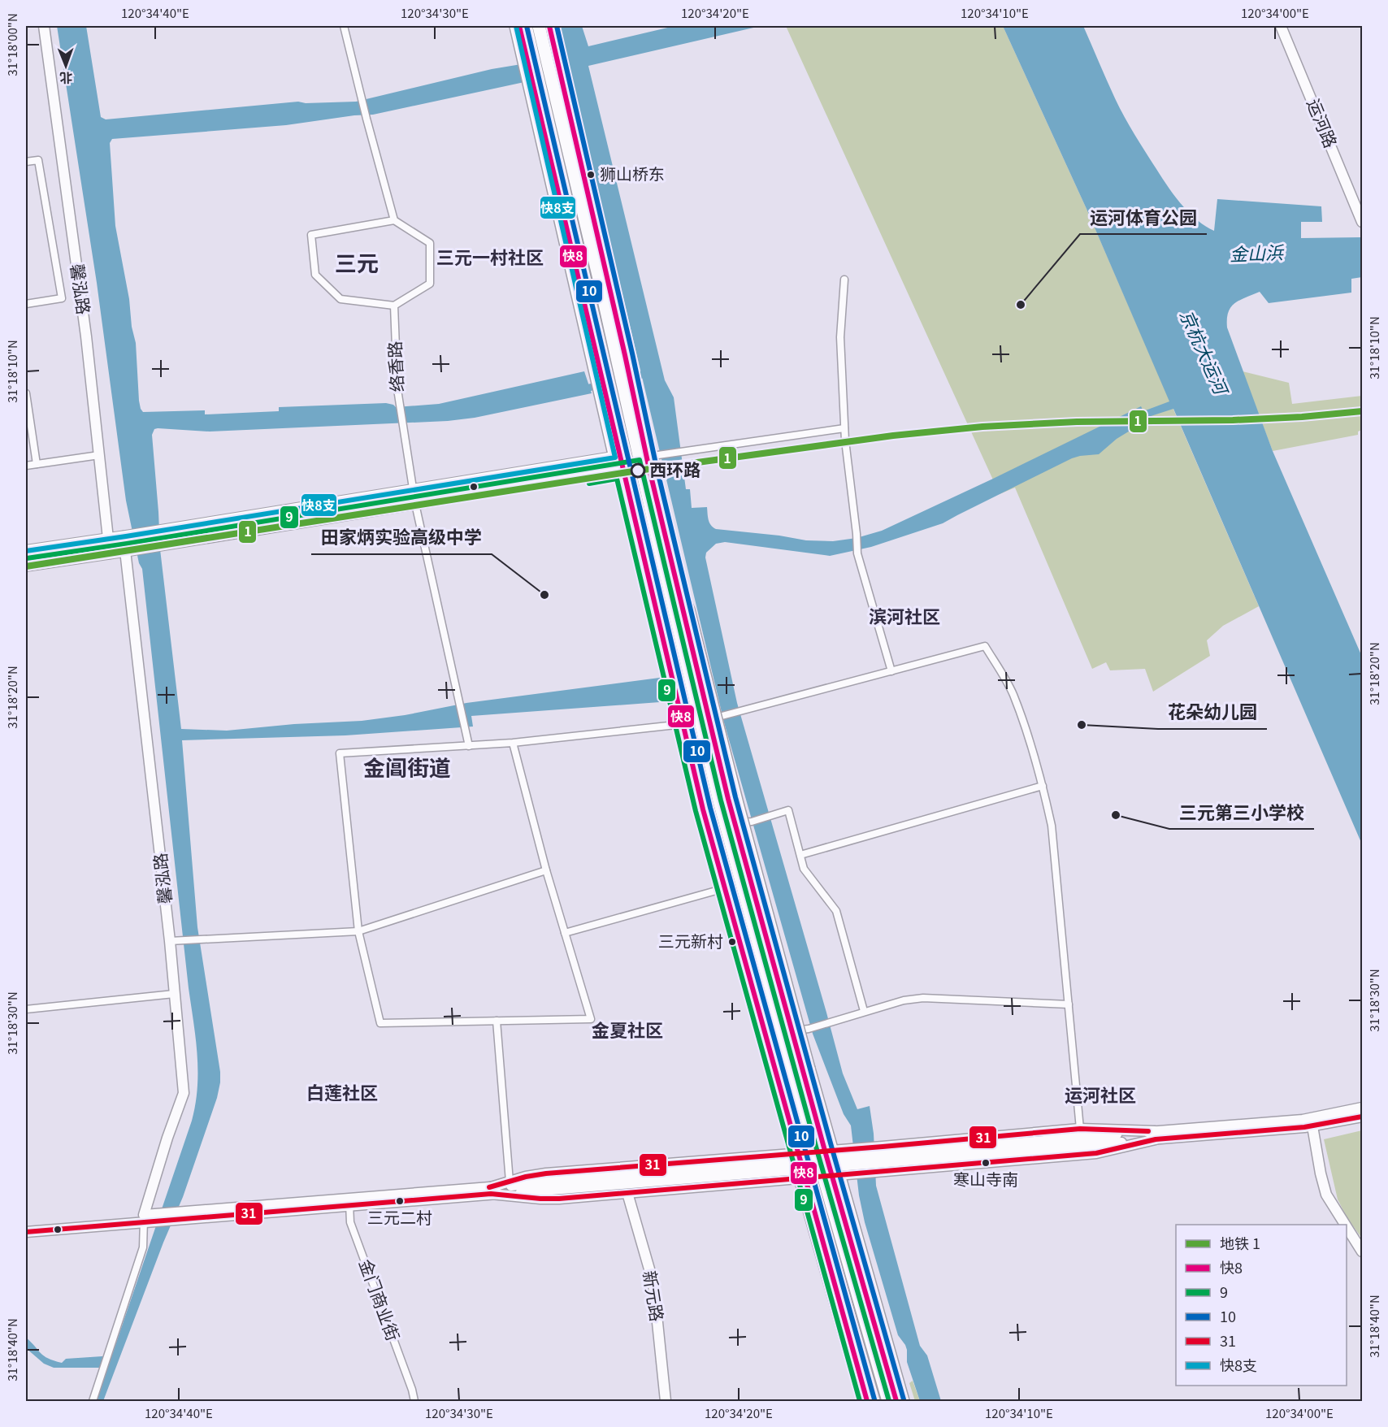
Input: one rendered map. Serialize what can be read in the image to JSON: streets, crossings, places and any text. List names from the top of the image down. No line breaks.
{"streets":{"main road":["运河路","馨泓路","新元路"],"street":["络香路","金门商业街"]},"districts":["三元一村社区","三元","滨河社区","金阊街道","金夏社区","白莲社区","运河社区"],"water":["金山浜","京杭大运河"],"places":["狮山桥东","运河体育公园","西环路","田家炳实验高级中学","花朵幼儿园","三元第三小学校","三元新村","寒山寺南","三元二村"],"lines":["transit line 快8","transit line 10","transit line 快8支","metro line 1","transit line 9","transit line 31"],"legend":["地铁 1","快8","9","10","31","快8支"],"north":"bottom","coordinates":["120°34'40\"E","120°34'30\"E","120°34'20\"E","120°34'10\"E","120°34'00\"E","31°18'00\"N","31°18'10\"N","31°18'20\"N","31°18'30\"N","31°18'40\"N"]}
